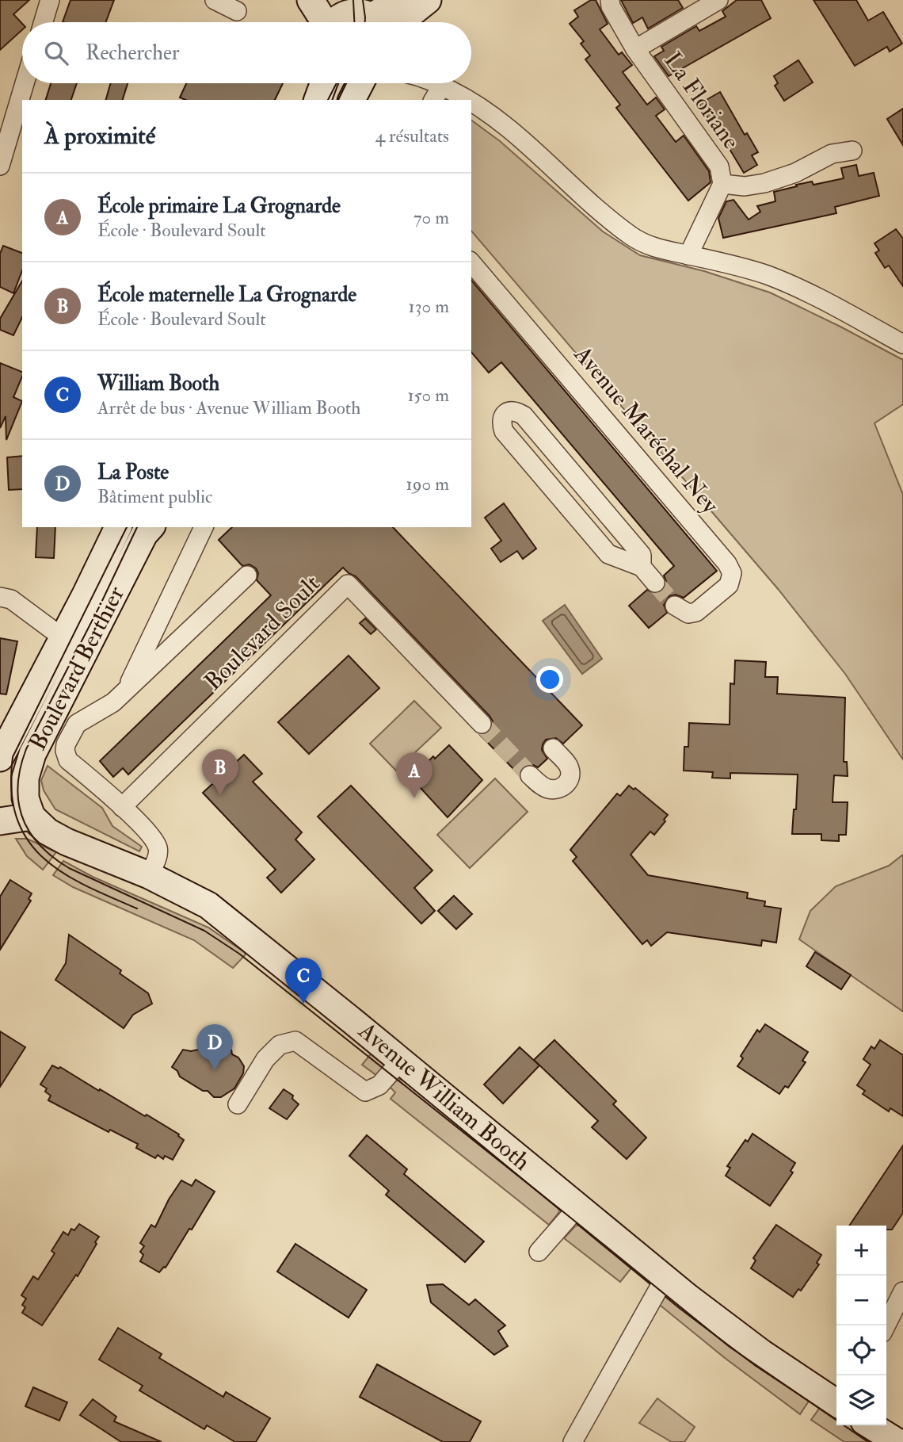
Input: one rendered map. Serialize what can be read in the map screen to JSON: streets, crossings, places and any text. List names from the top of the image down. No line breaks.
{"streets":{"street":["La Floriane","Avenue Maréchal Ney","Boulevard Soult","Boulevard Berthier","Avenue William Booth"]},"crossings":[["Boulevard Berthier","Avenue William Booth"]],"page":{"search":"Rechercher","heading":["À proximité","4 résultats"],"list":[{"mark":"A","name":"École primaire La Grognarde","note":"École · Boulevard Soult","value":"70 m"},{"mark":"B","name":"École maternelle La Grognarde","note":"École · Boulevard Soult","value":"130 m"},{"mark":"C","name":"William Booth","note":"Arrêt de bus · Avenue William Booth","value":"150 m"},{"mark":"D","name":"La Poste","note":"Bâtiment public","value":"190 m"}],"pins":["B","A","C","D"],"map_buttons":["+","−"]}}
